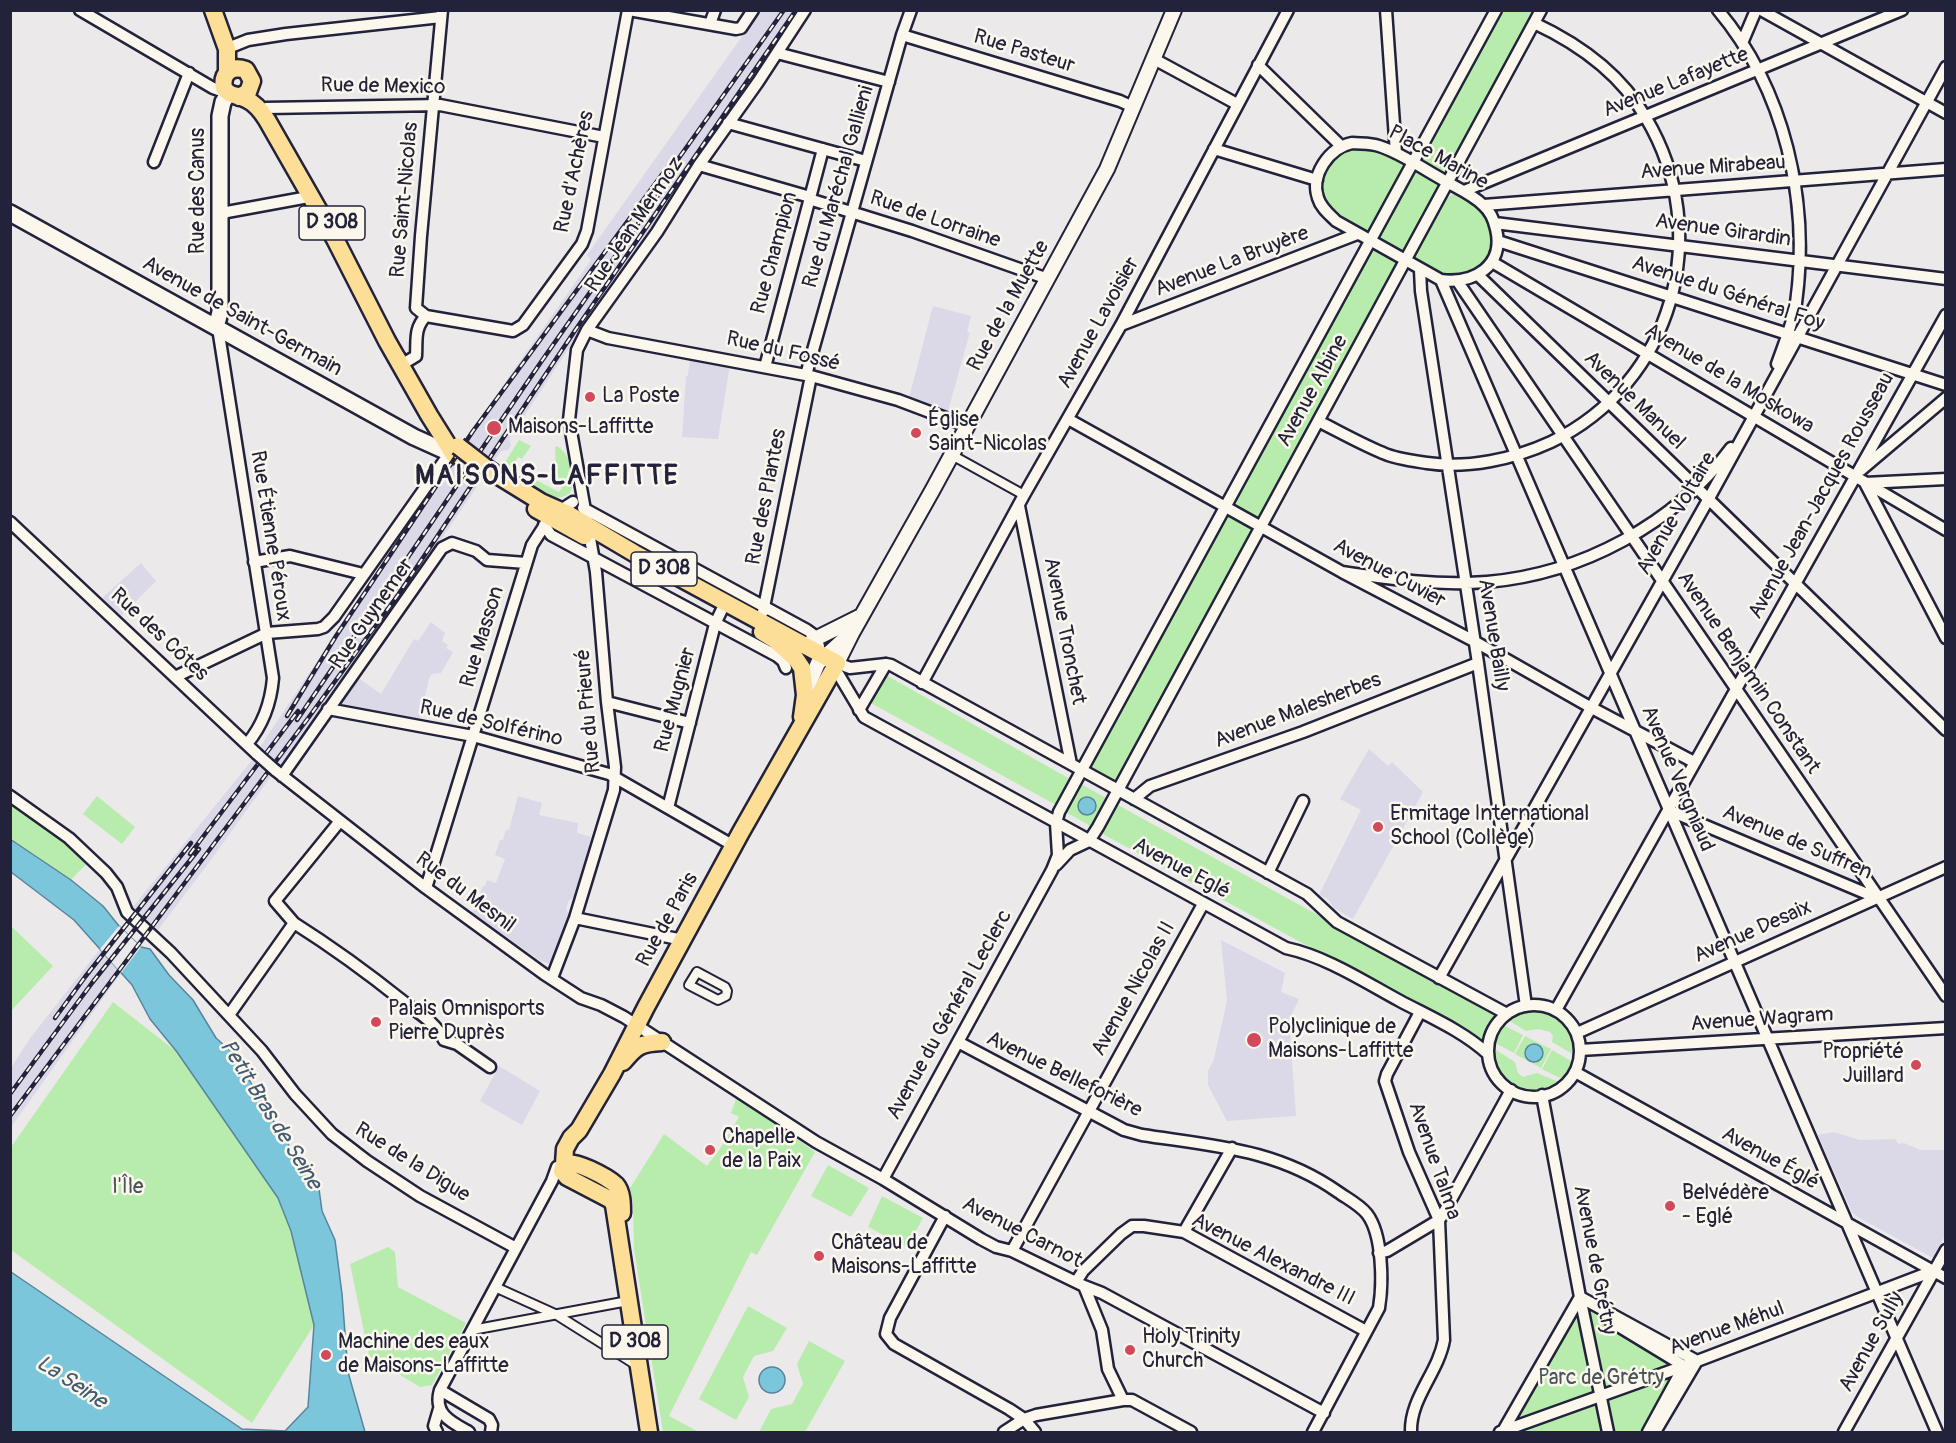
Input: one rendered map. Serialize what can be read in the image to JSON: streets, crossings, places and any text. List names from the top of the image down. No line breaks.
{"streets":{"main road":["Rue des Canus","D 308","Avenue de Saint-Germain","Rue de Paris"],"street":["Rue Pasteur","Avenue Lafayette","Rue de Mexico","Place Marine","Avenue Mirabeau","Rue d'Achères","Rue du Maréchal Gallieni","Rue Saint-Nicolas","Rue de Lorraine","Rue Jean Mermoz","Avenue Girardin","Rue Champion","Avenue La Bruyère","Avenue du Général Foy","Rue de la Muette","Avenue Lavoisier","Rue du Fossé","Avenue de la Moskowa","Avenue Albine","Avenue Manuel","Avenue Jean-Jacques Rousseau","Rue des Plantes","Avenue Voltaire","Rue Étienne Péroux","Avenue Cuvier","Rue Guynemer","Avenue Tronchet","Rue des Côtes","Avenue Bailly","Rue Masson","Avenue Benjamin Constant","Rue Mugnier","Rue du Prieuré","Avenue Malesherbes","Rue de Solférino","Avenue Vergniaud","Avenue de Suffren","Avenue Eglé","Rue du Mesnil","Avenue Desaix","Avenue Nicolas II","Avenue du Général Leclerc","Avenue Wagram","Avenue Belleforière","Avenue Églé","Avenue Talma","Rue de la Digue","Avenue Carnot","Avenue Alexandre III","Avenue de Grétry","Avenue Méhul","Avenue Sully"]},"crossings":[["Rue Pasteur","Rue du Maréchal Gallieni"],["Rue Pasteur","Rue de la Muette"],["Avenue Lafayette","Place Marine"],["Avenue Lafayette","Avenue Mirabeau"],["Avenue Lafayette","Avenue Girardin"],["Avenue Lafayette","Avenue du Général Foy"],["Avenue Lafayette","Avenue de la Moskowa"],["Avenue Lafayette","Avenue Albine"],["Avenue Lafayette","Avenue Manuel"],["Avenue Lafayette","Avenue Bailly"],["Avenue Lafayette","Avenue Benjamin Constant"],["Avenue Lafayette","Avenue Vergniaud"],["Rue de Mexico","Rue d'Achères"],["Rue de Mexico","Rue Saint-Nicolas"],["Rue de Mexico","D 308"],["Place Marine","Avenue Mirabeau"],["Place Marine","Avenue Girardin"],["Place Marine","Avenue La Bruyère"],["Place Marine","Avenue du Général Foy"],["Place Marine","Avenue de la Moskowa"],["Place Marine","Avenue Albine"],["Place Marine","Avenue Manuel"],["Place Marine","Avenue Bailly"],["Place Marine","Avenue Benjamin Constant"],["Place Marine","Avenue Vergniaud"],["Avenue Mirabeau","Avenue Girardin"],["Avenue Mirabeau","Avenue du Général Foy"],["Avenue Mirabeau","Avenue de la Moskowa"],["Avenue Mirabeau","Avenue Albine"],["Avenue Mirabeau","Avenue Manuel"],["Avenue Mirabeau","Avenue Voltaire"],["Avenue Mirabeau","Avenue Bailly"],["Avenue Mirabeau","Avenue Benjamin Constant"],["Avenue Mirabeau","Avenue Vergniaud"],["Rue d'Achères","Rue Saint-Nicolas"],["Rue du Maréchal Gallieni","Rue de Lorraine"],["Rue du Maréchal Gallieni","Rue du Fossé"],["Rue du Maréchal Gallieni","Rue des Plantes"],["Rue des Canus","D 308"],["Rue des Canus","Avenue de Saint-Germain"],["Rue des Canus","Rue Étienne Péroux"],["Rue de Lorraine","Rue Jean Mermoz"],["Rue de Lorraine","Rue Champion"],["Rue de Lorraine","Rue de la Muette"],["D 308","Rue Jean Mermoz"],["D 308","Rue de la Muette"],["D 308","Avenue de Saint-Germain"],["D 308","Rue des Plantes"],["D 308","Rue Masson"],["D 308","Rue Mugnier"],["D 308","Rue du Prieuré"],["D 308","Avenue Eglé"],["D 308","Rue de Paris"],["Rue Jean Mermoz","Rue du Fossé"],["Rue Jean Mermoz","Rue du Prieuré"],["Avenue Girardin","Avenue du Général Foy"],["Avenue Girardin","Avenue de la Moskowa"],["Avenue Girardin","Avenue Albine"],["Avenue Girardin","Avenue Manuel"],["Avenue Girardin","Avenue Voltaire"],["Avenue Girardin","Avenue Bailly"],["Avenue Girardin","Avenue Benjamin Constant"],["Avenue Girardin","Avenue Vergniaud"],["Rue Champion","Rue du Fossé"],["Avenue La Bruyère","Avenue Lavoisier"],["Avenue La Bruyère","Avenue Albine"],["Avenue du Général Foy","Avenue de la Moskowa"],["Avenue du Général Foy","Avenue Albine"],["Avenue du Général Foy","Avenue Manuel"],["Avenue du Général Foy","Avenue Jean-Jacques Rousseau"],["Avenue du Général Foy","Avenue Voltaire"],["Avenue du Général Foy","Avenue Bailly"],["Avenue du Général Foy","Avenue Benjamin Constant"],["Avenue du Général Foy","Avenue Vergniaud"],["Rue de la Muette","Rue du Fossé"],["Rue de la Muette","Avenue Eglé"],["Rue de la Muette","Rue de Paris"],["Avenue de Saint-Germain","Rue Étienne Péroux"],["Avenue Lavoisier","Avenue Cuvier"],["Avenue Lavoisier","Avenue Tronchet"],["Avenue Lavoisier","Avenue Eglé"],["Rue du Fossé","Rue des Plantes"],["Avenue de la Moskowa","Avenue Albine"],["Avenue de la Moskowa","Avenue Manuel"],["Avenue de la Moskowa","Avenue Jean-Jacques Rousseau"],["Avenue de la Moskowa","Avenue Voltaire"],["Avenue de la Moskowa","Avenue Bailly"],["Avenue de la Moskowa","Avenue Benjamin Constant"],["Avenue de la Moskowa","Avenue Vergniaud"],["Avenue Albine","Avenue Manuel"],["Avenue Albine","Avenue Cuvier"],["Avenue Albine","Avenue Bailly"],["Avenue Albine","Avenue Benjamin Constant"],["Avenue Albine","Avenue Vergniaud"],["Avenue Albine","Avenue Eglé"],["Avenue Albine","Avenue du Général Leclerc"],["Avenue Manuel","Avenue Jean-Jacques Rousseau"],["Avenue Manuel","Avenue Voltaire"],["Avenue Manuel","Avenue Bailly"],["Avenue Manuel","Avenue Benjamin Constant"],["Avenue Manuel","Avenue Vergniaud"],["Avenue Jean-Jacques Rousseau","Avenue Cuvier"],["Avenue Jean-Jacques Rousseau","Avenue Bailly"],["Avenue Jean-Jacques Rousseau","Avenue Benjamin Constant"],["Avenue Jean-Jacques Rousseau","Avenue Vergniaud"],["Avenue Jean-Jacques Rousseau","Avenue de Suffren"],["Avenue Jean-Jacques Rousseau","Avenue Eglé"],["Avenue Jean-Jacques Rousseau","Avenue Desaix"],["Avenue Jean-Jacques Rousseau","Avenue Wagram"],["Avenue Jean-Jacques Rousseau","Avenue Églé"],["Avenue Jean-Jacques Rousseau","Avenue de Grétry"],["Avenue Voltaire","Avenue Cuvier"],["Avenue Voltaire","Avenue Bailly"],["Avenue Voltaire","Avenue Benjamin Constant"],["Avenue Voltaire","Avenue Vergniaud"],["Avenue Voltaire","Avenue Eglé"],["Rue Étienne Péroux","Rue des Côtes"],["Avenue Cuvier","Avenue Bailly"],["Avenue Cuvier","Avenue Vergniaud"],["Rue Guynemer","Rue des Côtes"],["Rue Guynemer","Rue Masson"],["Rue Guynemer","Rue de Solférino"],["Rue Guynemer","Rue du Mesnil"],["Avenue Tronchet","Avenue Eglé"],["Rue des Côtes","Rue du Mesnil"],["Avenue Bailly","Avenue Benjamin Constant"],["Avenue Bailly","Avenue Malesherbes"],["Avenue Bailly","Avenue Vergniaud"],["Avenue Bailly","Avenue Eglé"],["Avenue Bailly","Avenue Desaix"],["Avenue Bailly","Avenue Wagram"],["Avenue Bailly","Avenue Églé"],["Avenue Bailly","Avenue de Grétry"],["Rue Masson","Rue de Solférino"],["Rue Masson","Rue du Mesnil"],["Avenue Benjamin Constant","Avenue Vergniaud"],["Avenue Benjamin Constant","Avenue de Suffren"],["Avenue Benjamin Constant","Avenue Desaix"],["Rue Mugnier","Rue de Solférino"],["Rue du Prieuré","Rue de Solférino"],["Rue du Prieuré","Rue du Mesnil"],["Avenue Malesherbes","Avenue Eglé"],["Rue de Solférino","Rue de Paris"],["Avenue Vergniaud","Avenue de Suffren"],["Avenue Vergniaud","Avenue Desaix"],["Avenue Vergniaud","Avenue Wagram"],["Avenue Vergniaud","Avenue Églé"],["Avenue Vergniaud","Avenue Méhul"],["Avenue Vergniaud","Avenue Sully"],["Avenue de Suffren","Avenue Desaix"],["Avenue Eglé","Rue de Paris"],["Avenue Eglé","Avenue Desaix"],["Avenue Eglé","Avenue Nicolas II"],["Avenue Eglé","Avenue du Général Leclerc"],["Avenue Eglé","Avenue Wagram"],["Avenue Eglé","Avenue Églé"],["Avenue Eglé","Avenue Talma"],["Avenue Eglé","Avenue de Grétry"],["Rue du Mesnil","Rue de Paris"],["Rue du Mesnil","Avenue Carnot"],["Rue de Paris","Rue de la Digue"],["Avenue Desaix","Avenue Wagram"],["Avenue Desaix","Avenue Églé"],["Avenue Desaix","Avenue de Grétry"],["Avenue Nicolas II","Avenue Belleforière"],["Avenue Nicolas II","Avenue Carnot"],["Avenue du Général Leclerc","Avenue Belleforière"],["Avenue du Général Leclerc","Avenue Carnot"],["Avenue Wagram","Avenue Églé"],["Avenue Wagram","Avenue de Grétry"],["Avenue Belleforière","Avenue Alexandre III"],["Avenue Églé","Avenue de Grétry"],["Avenue Églé","Avenue Méhul"],["Avenue Églé","Avenue Sully"],["Avenue Carnot","Avenue Alexandre III"],["Avenue de Grétry","Avenue Méhul"],["Avenue Méhul","Avenue Sully"]],"districts":["MAISONS-LAFFITTE"],"water":["Petit Bras de Seine","La Seine"],"parks":["l'Île","Parc de Grétry"],"places":["La Poste","Maisons-Laffitte","Église Saint-Nicolas","Ermitage International School (Collège)","Palais Omnisports Pierre Duprès","Polyclinique de Maisons-Laffitte","Propriété Juillard","Chapelle de la Paix","Belvédère - Eglé","Château de Maisons-Laffitte","Holy Trinity Church","Machine des eaux de Maisons-Laffitte"]}
